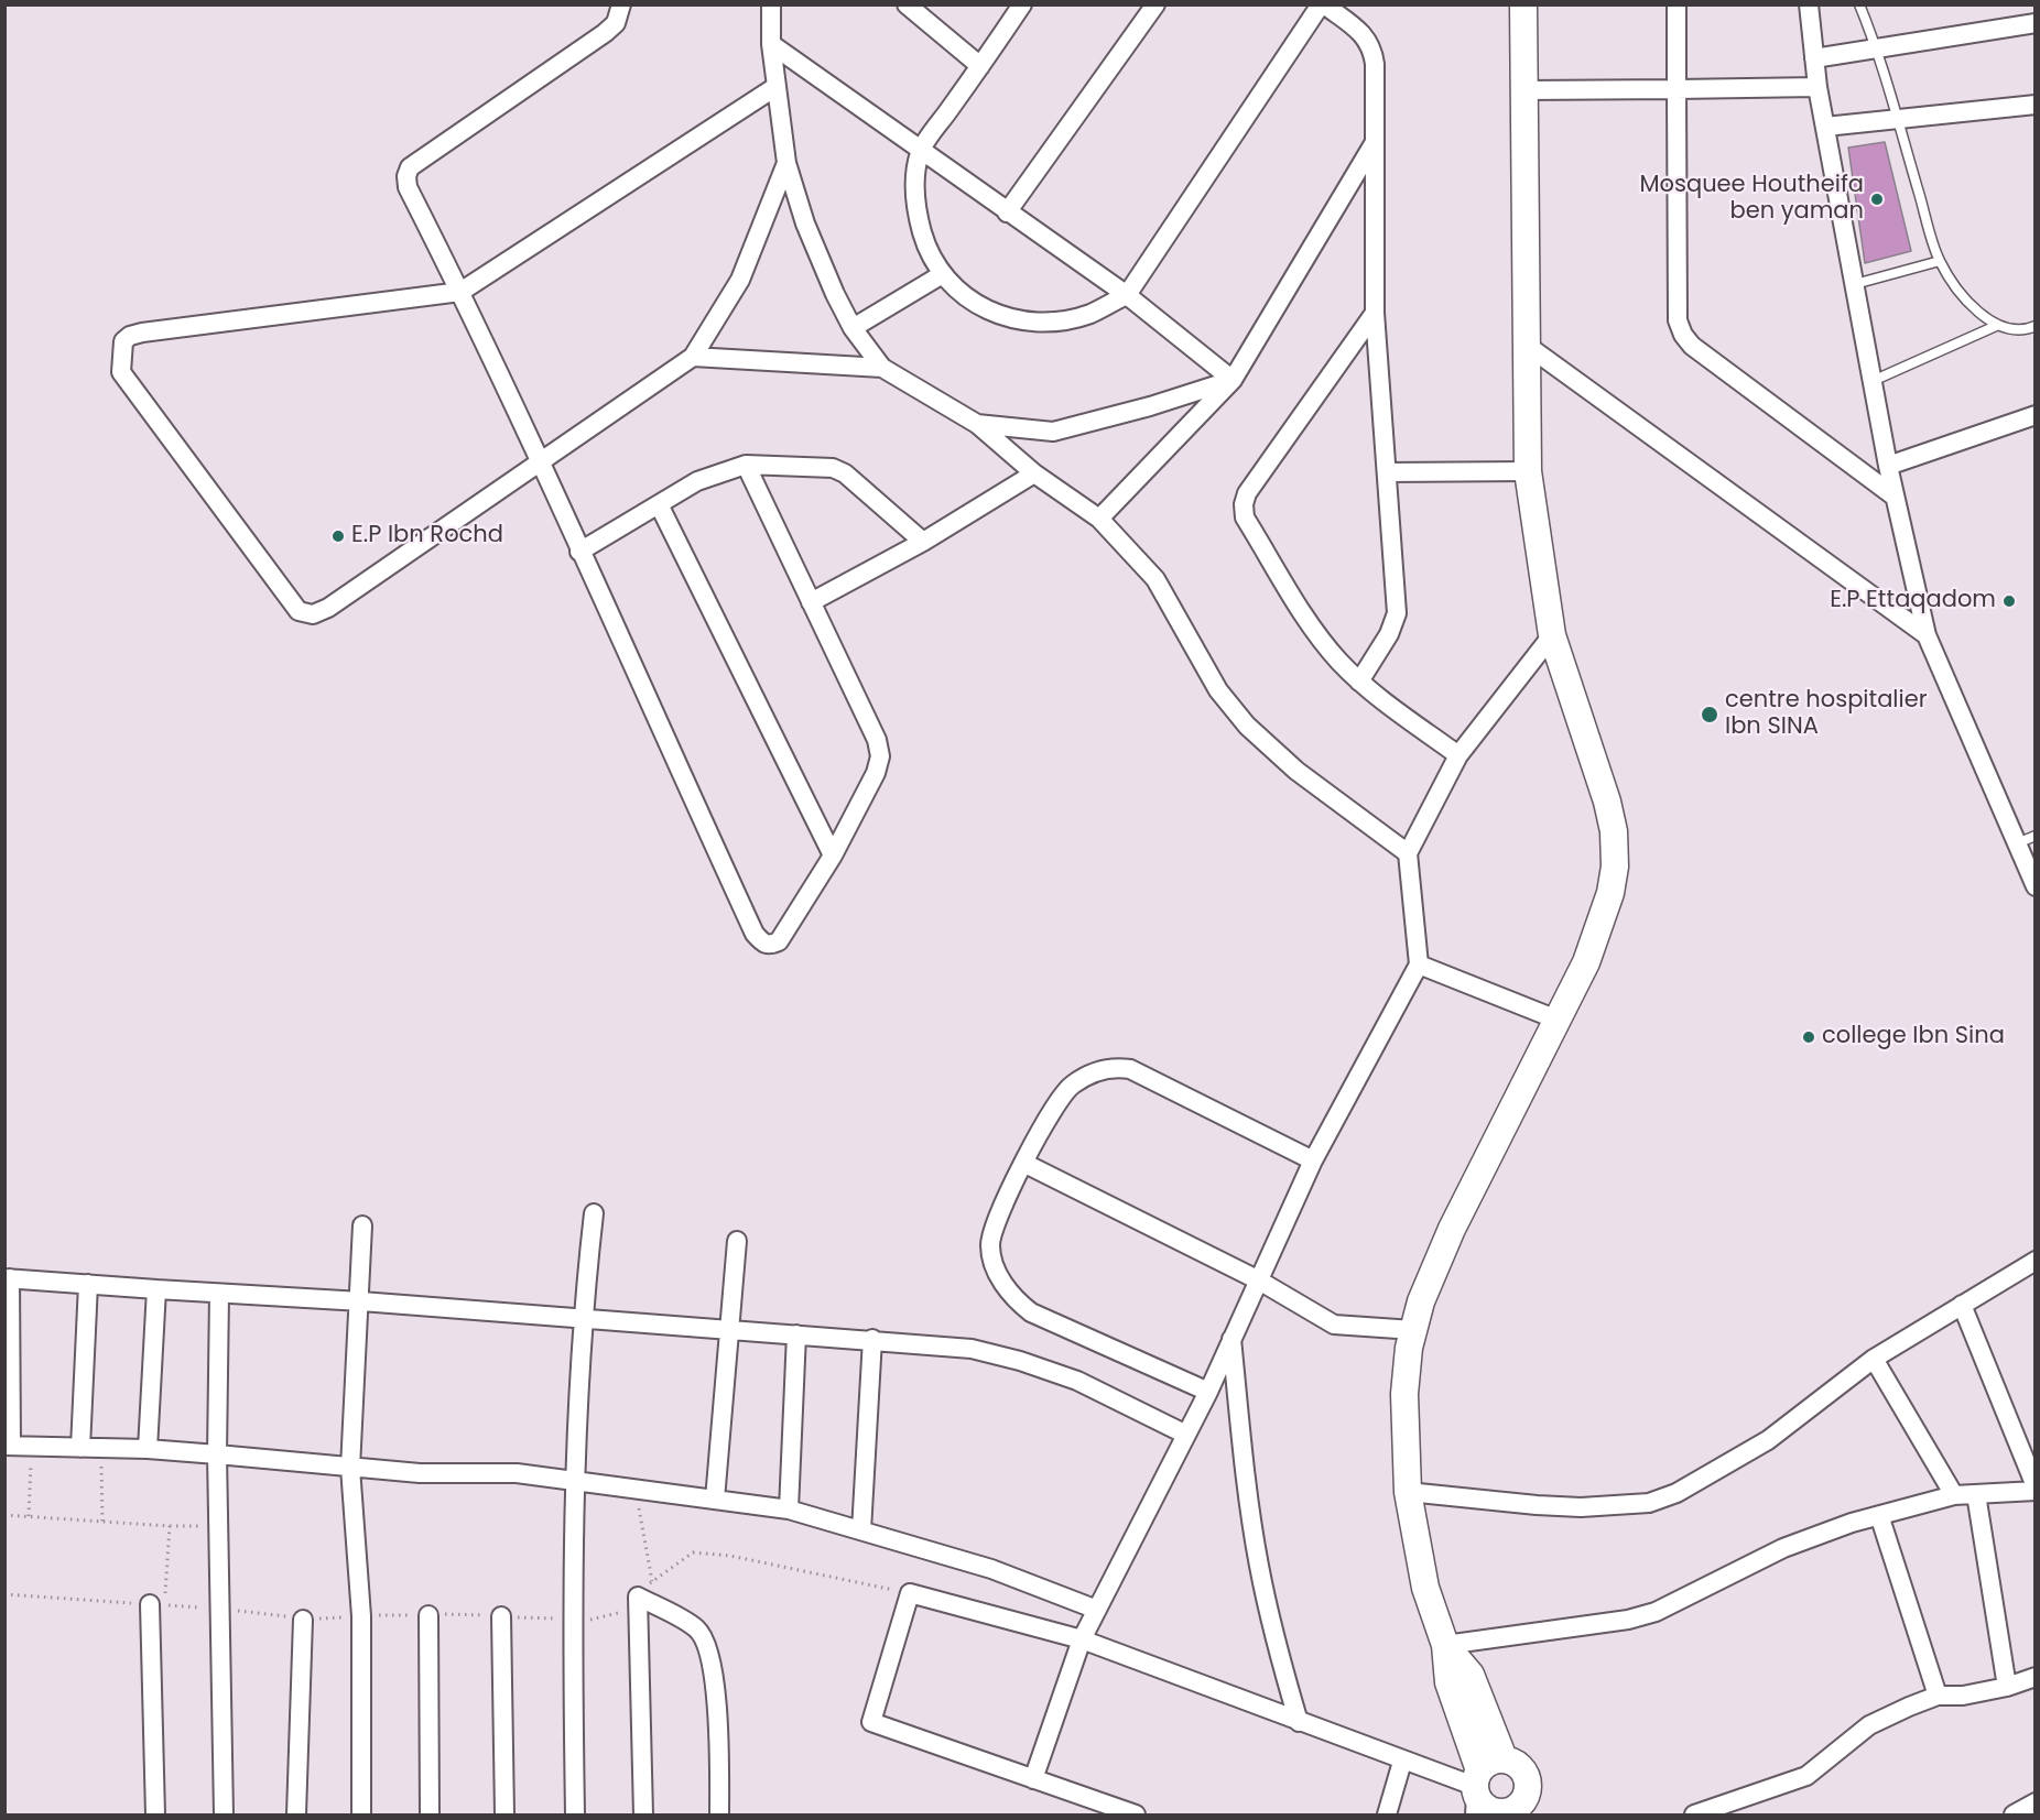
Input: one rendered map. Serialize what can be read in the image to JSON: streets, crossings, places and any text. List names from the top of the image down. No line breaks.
{"places":["Mosquee Houtheifa ben yaman","E.P Ibn Rochd","E.P Ettaqadom","centre hospitalier Ibn SINA","college Ibn Sina"]}
